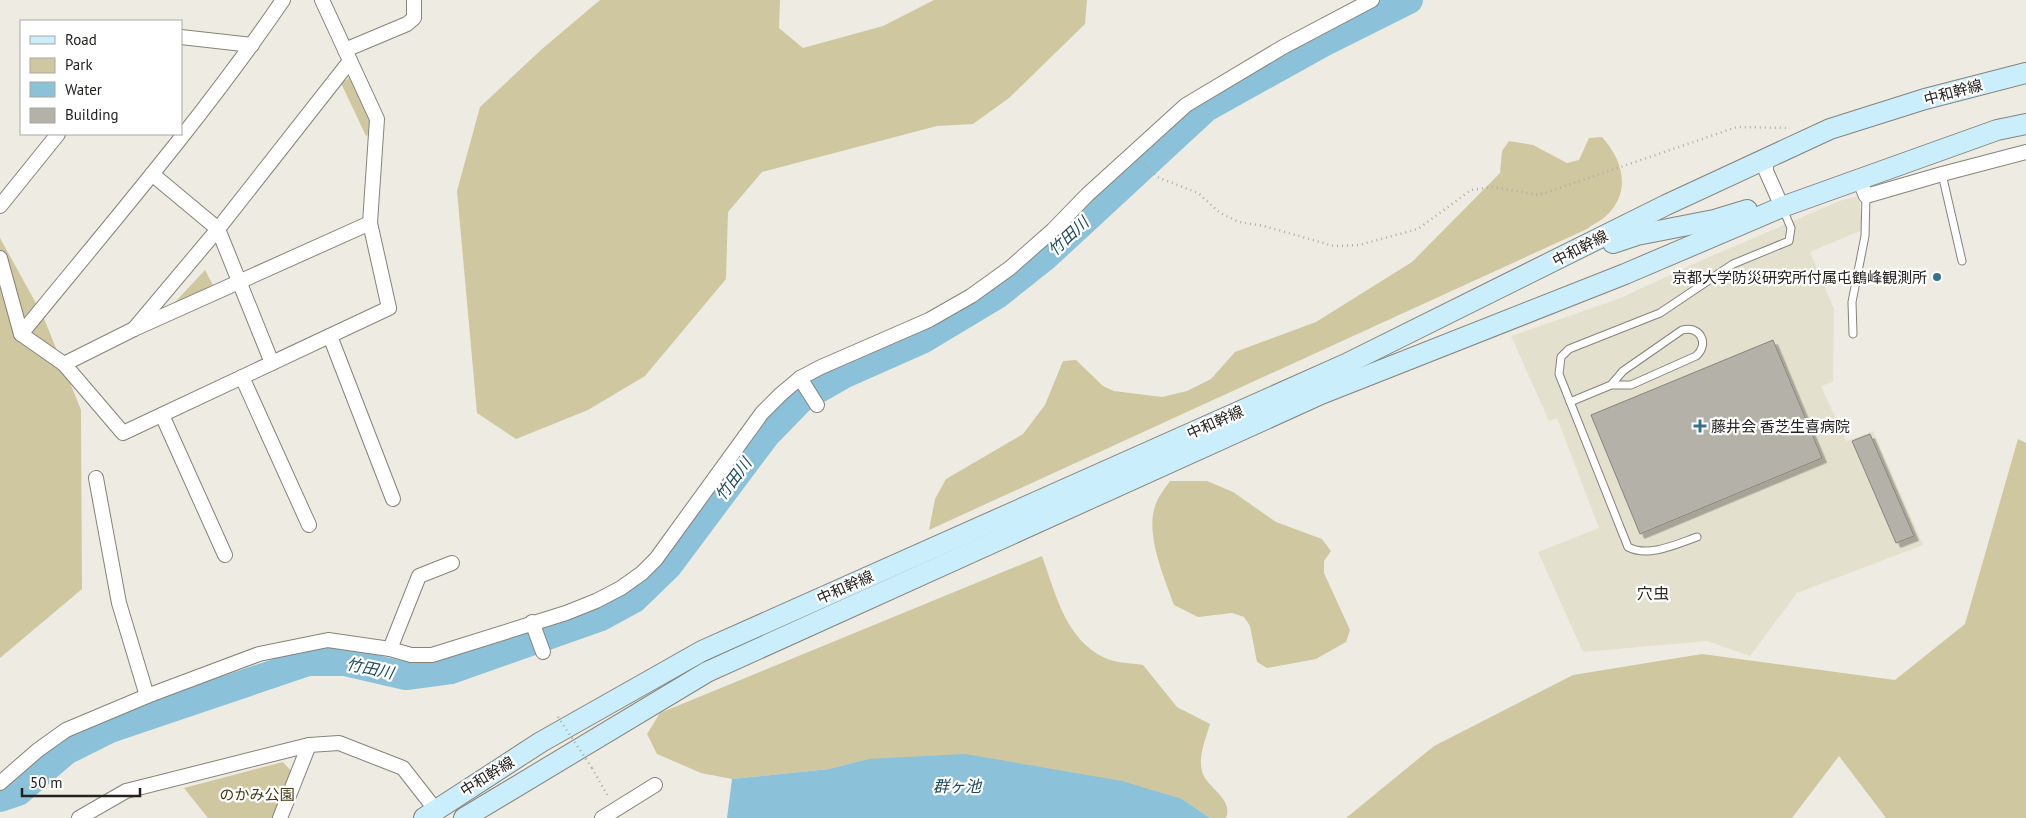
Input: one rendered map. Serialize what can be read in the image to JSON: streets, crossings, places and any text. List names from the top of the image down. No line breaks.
{"streets":{"main road":["中和幹線"]},"districts":["穴虫"],"water":["竹田川","群ヶ池"],"parks":["のかみ公園"],"places":{"other":["京都大学防災研究所付属屯鶴峰観測所"],"health":["藤井会 香芝生喜病院"]},"legend":["Road","Park","Water","Building"],"scale_bar":"50 m"}
